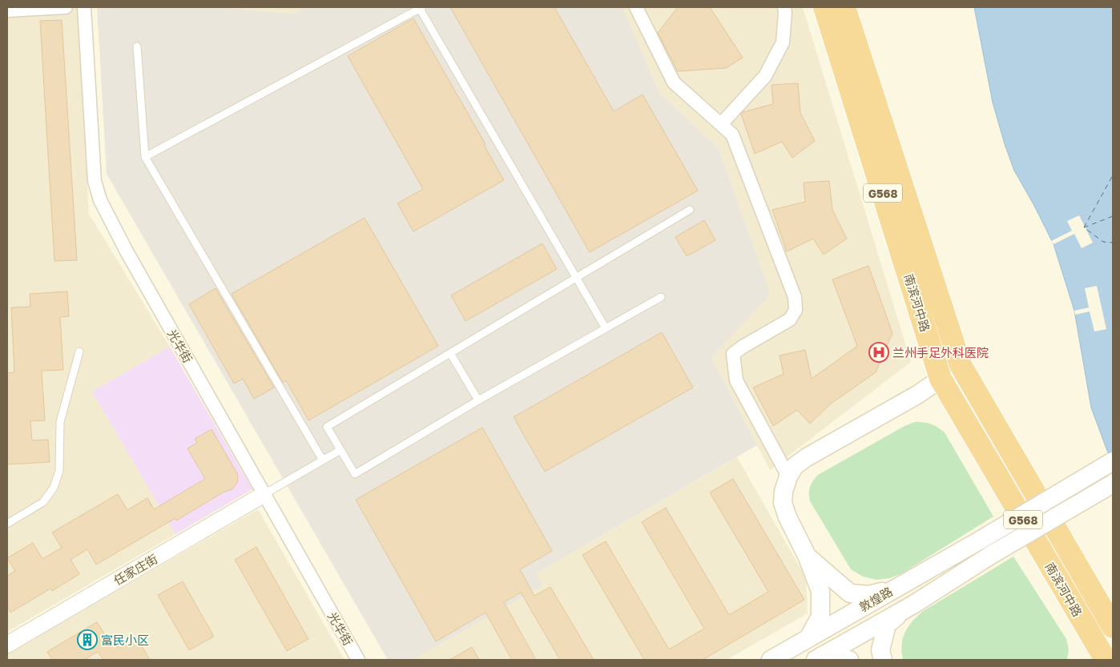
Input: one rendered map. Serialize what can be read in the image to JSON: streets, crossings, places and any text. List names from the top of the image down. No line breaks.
{"streets":{"highway":["G568","南滨河中路"],"main road":["敦煌路"],"street":["光华街","任家庄街"]},"crossings":[["光华街","任家庄街"]],"places":{"hospital":["兰州手足外科医院"],"building":["富民小区"]}}
